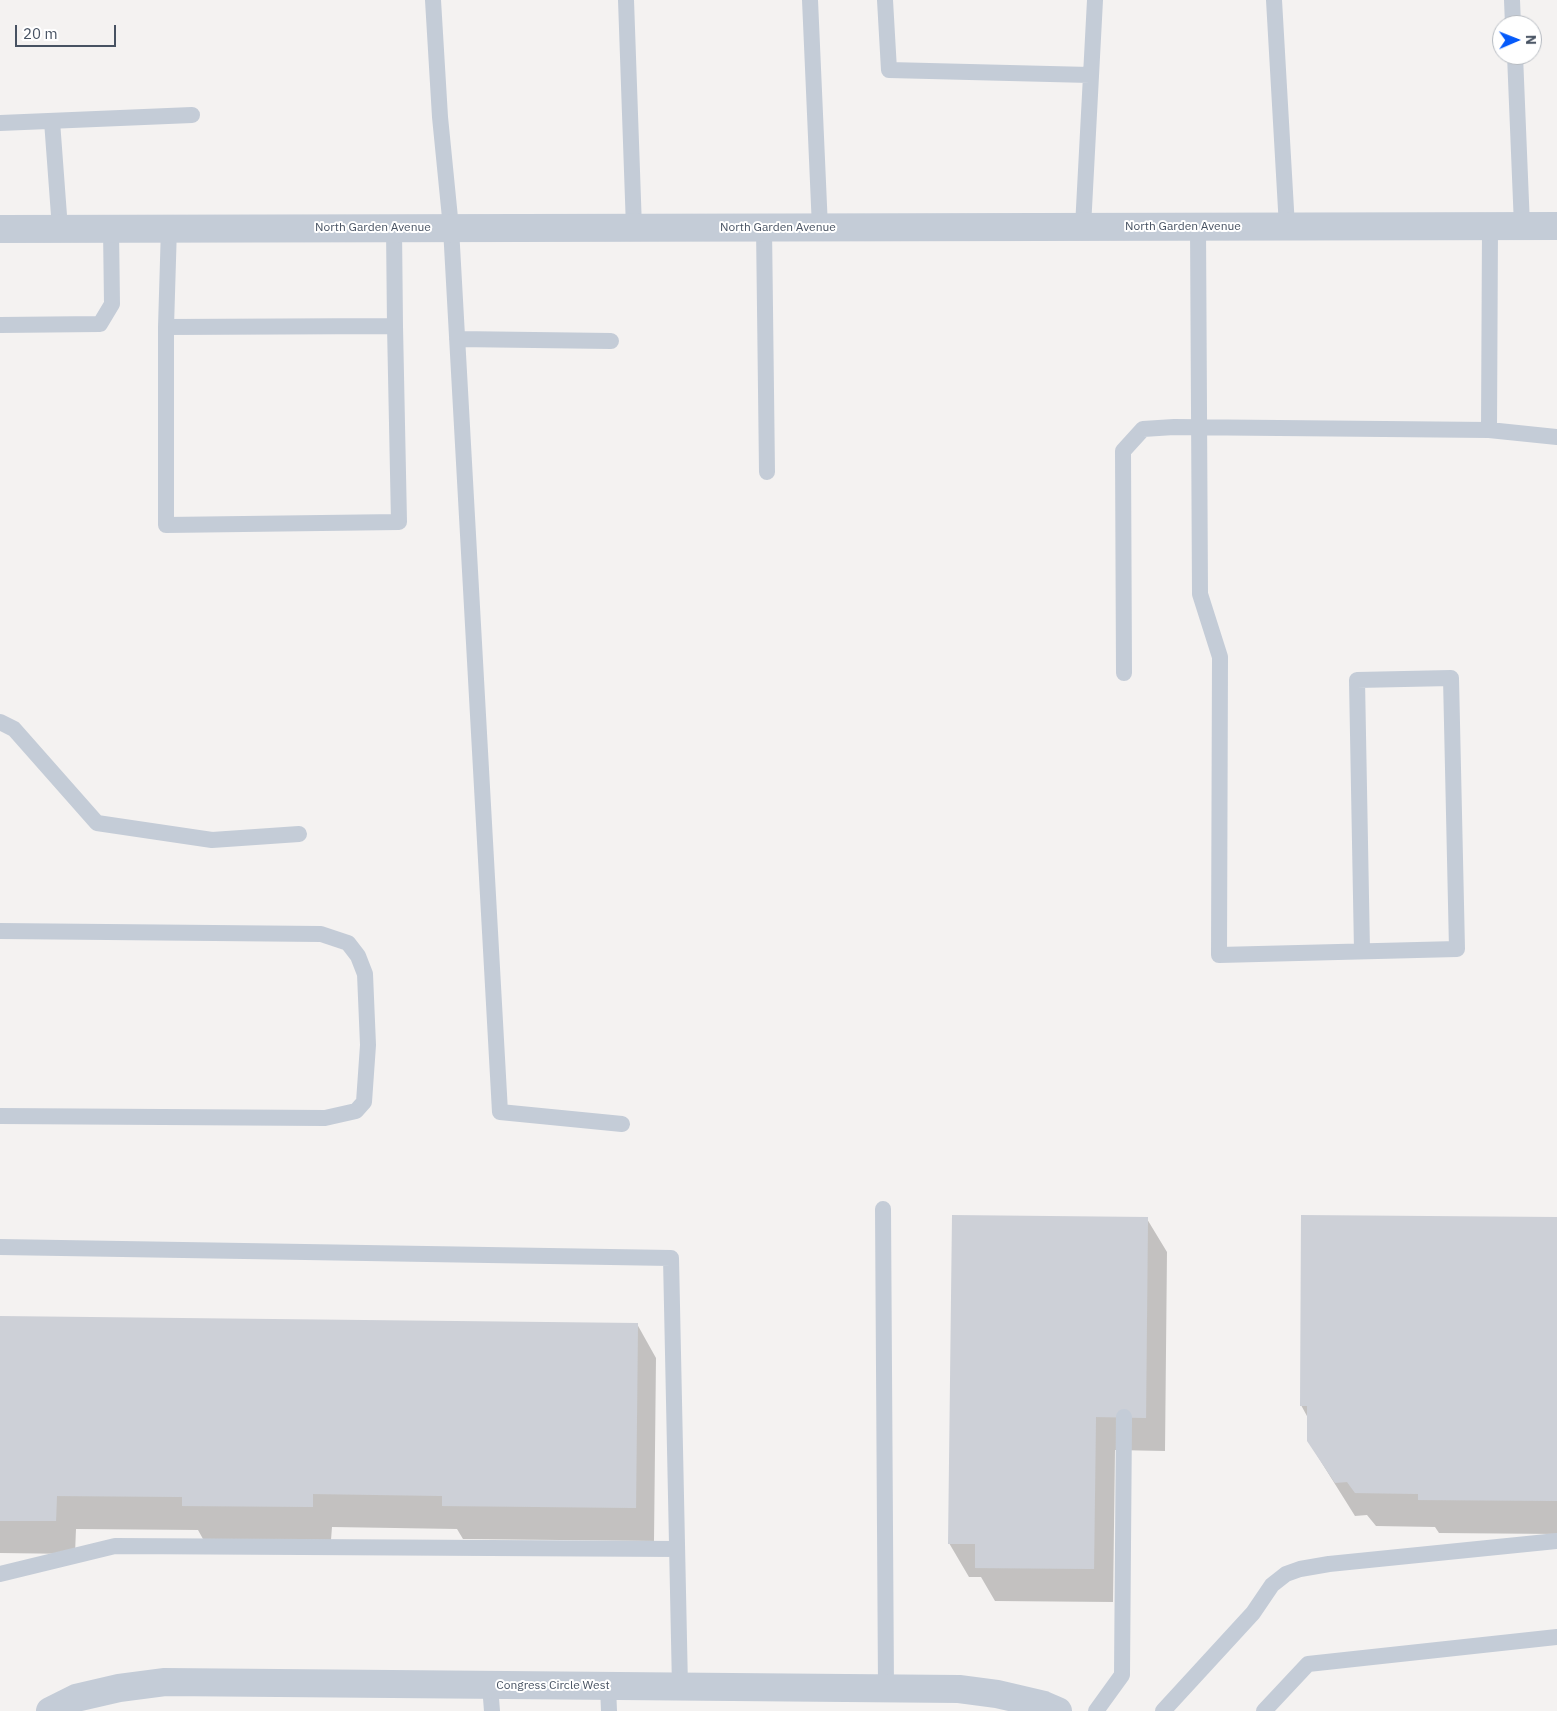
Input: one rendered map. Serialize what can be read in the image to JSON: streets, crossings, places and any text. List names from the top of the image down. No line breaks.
{"streets":{"street":["North Garden Avenue","Congress Circle West"]},"scale_bar":"20 m","north":"right"}
